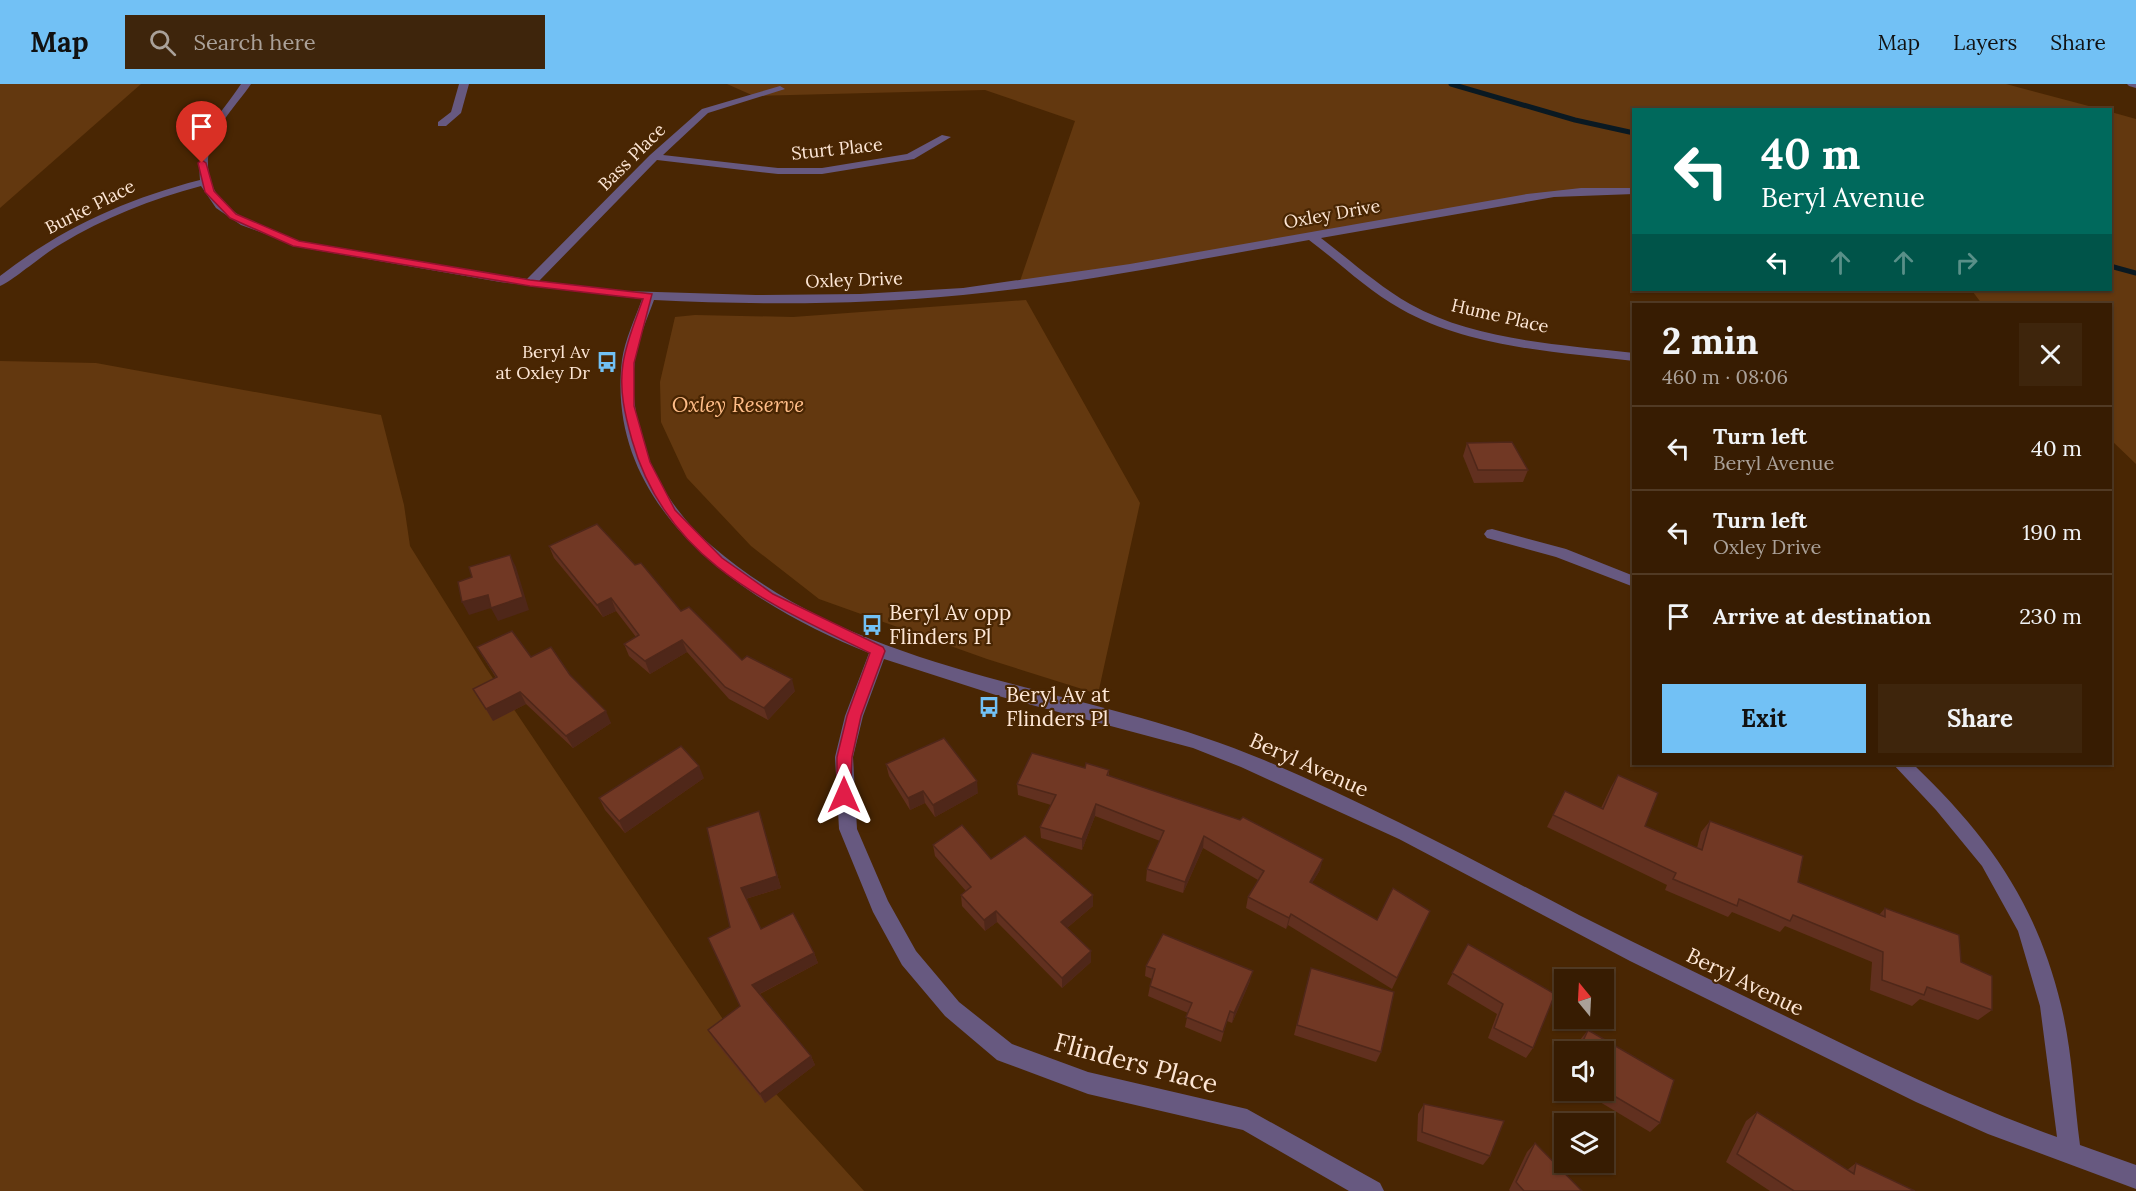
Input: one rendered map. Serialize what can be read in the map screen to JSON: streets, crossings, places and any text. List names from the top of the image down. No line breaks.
{"streets":{"street":["Sturt Place","Bass Place","Burke Place","Oxley Drive","Hume Place","Beryl Avenue","Flinders Place"]},"crossings":[["Sturt Place","Bass Place"],["Bass Place","Oxley Drive"],["Burke Place","Oxley Drive"],["Oxley Drive","Hume Place"],["Oxley Drive","Beryl Avenue"],["Beryl Avenue","Flinders Place"]],"parks":["Oxley Reserve"],"places":{"bus stop":["Beryl Av at Oxley Dr","Beryl Av opp Flinders Pl","Beryl Av at Flinders Pl"]},"north":"top","page":{"header":"Map","search":"Search here","nav":["Map","Layers","Share"],"turn":["40 m","Beryl Avenue"],"heading":["2 min","460 m · 08:06"],"list":[{"name":"Turn left","note":"Beryl Avenue","value":"40 m"},{"name":"Turn left","note":"Oxley Drive","value":"190 m"},{"name":"Arrive at destination","value":"230 m"}],"buttons":["Exit","Share"]}}
